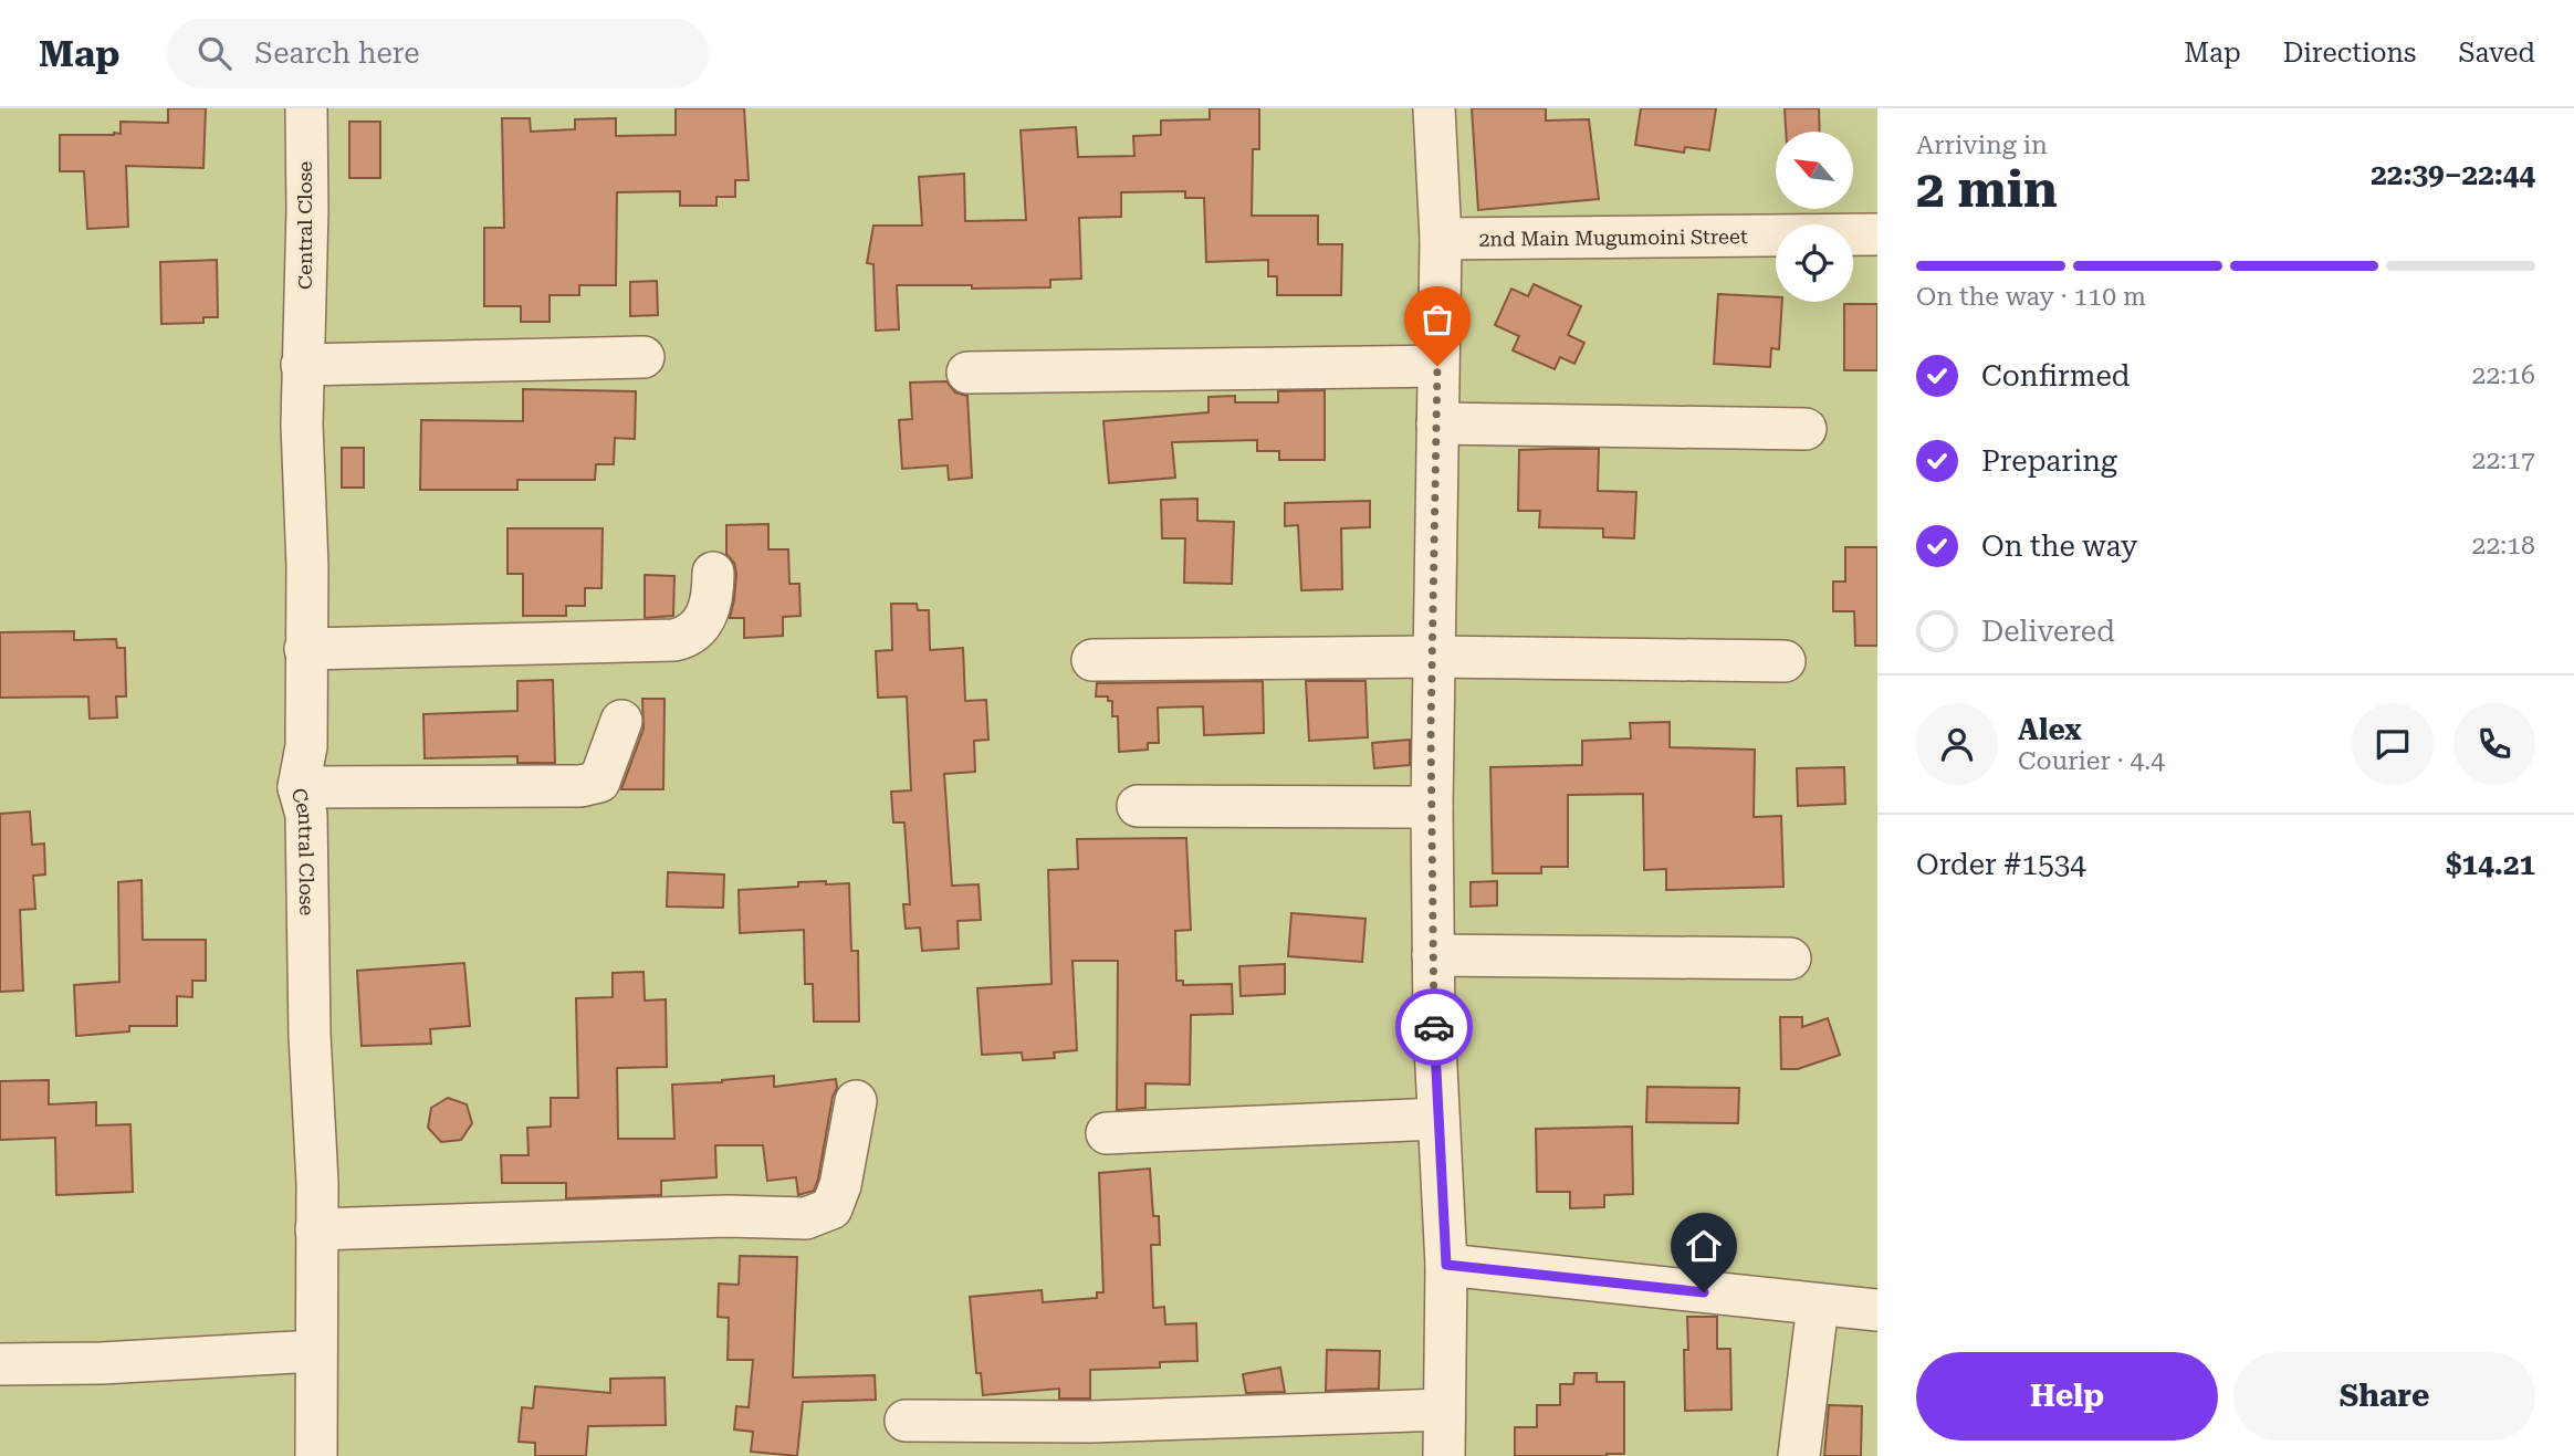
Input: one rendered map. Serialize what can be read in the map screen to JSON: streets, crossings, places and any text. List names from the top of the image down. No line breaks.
{"streets":{"street":["Central Close","2nd Main Mugumoini Street"]},"north":"top left","page":{"header":"Map","search":"Search here","nav":["Map","Directions","Saved"],"heading":["2 min","Arriving in","22:39–22:44"],"panel":["Alex","Courier · 4.4","Order #1534","$14.21"],"bar":"On the way · 110 m","list":[["Confirmed","22:16"],["Preparing","22:17"],["On the way","22:18"],"Delivered"],"buttons":["Help","Share"]}}
